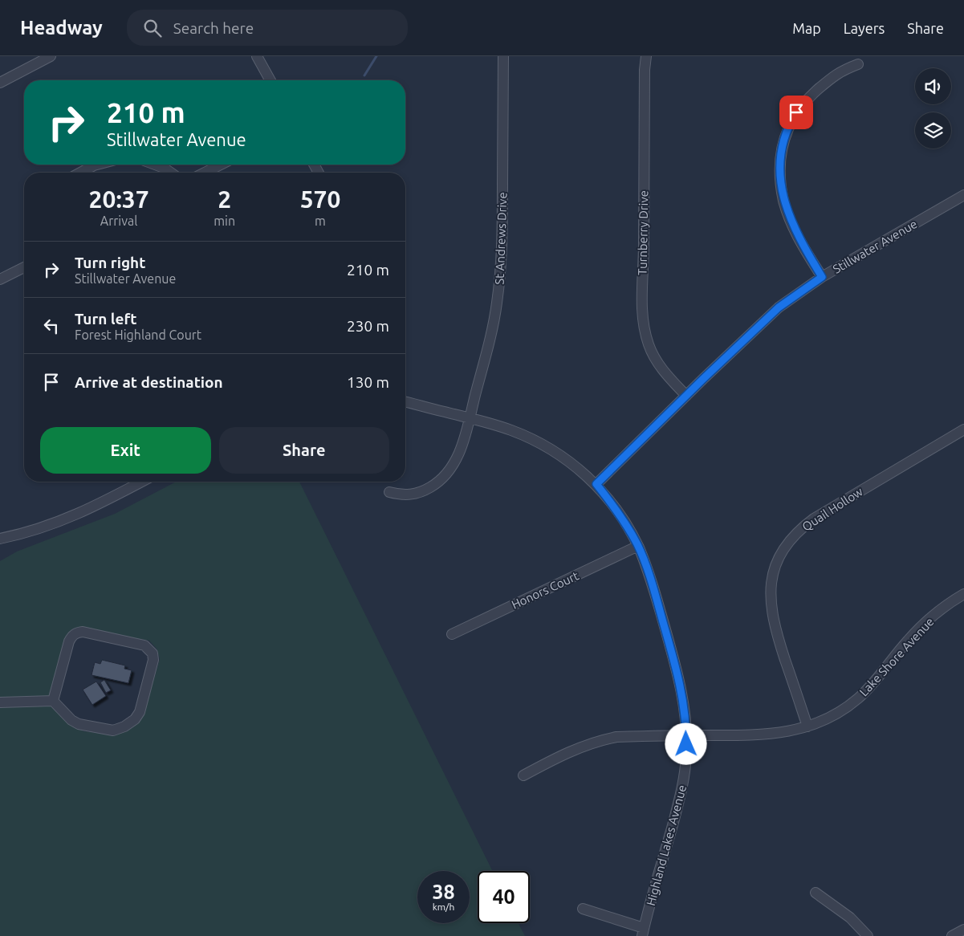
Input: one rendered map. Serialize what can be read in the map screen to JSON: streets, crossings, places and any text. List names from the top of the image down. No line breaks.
{"streets":{"street":["Turnberry Drive","St Andrews Drive","Stillwater Avenue","Quail Hollow","Honors Court","Lake Shore Avenue","Highland Lakes Avenue"]},"crossings":[["Turnberry Drive","Stillwater Avenue"],["St Andrews Drive","Highland Lakes Avenue"],["Stillwater Avenue","Highland Lakes Avenue"],["Quail Hollow","Lake Shore Avenue"],["Honors Court","Highland Lakes Avenue"],["Lake Shore Avenue","Highland Lakes Avenue"]],"page":{"header":"Headway","search":"Search here","nav":["Map","Layers","Share"],"turn":["210 m","Stillwater Avenue"],"eta":["20:37","Arrival","2","min","570","m"],"list":[{"name":"Turn right","note":"Stillwater Avenue","value":"210 m"},{"name":"Turn left","note":"Forest Highland Court","value":"230 m"},{"name":"Arrive at destination","value":"130 m"}],"buttons":["Exit","Share"],"speed":"38 km/h","limit":"40"}}
